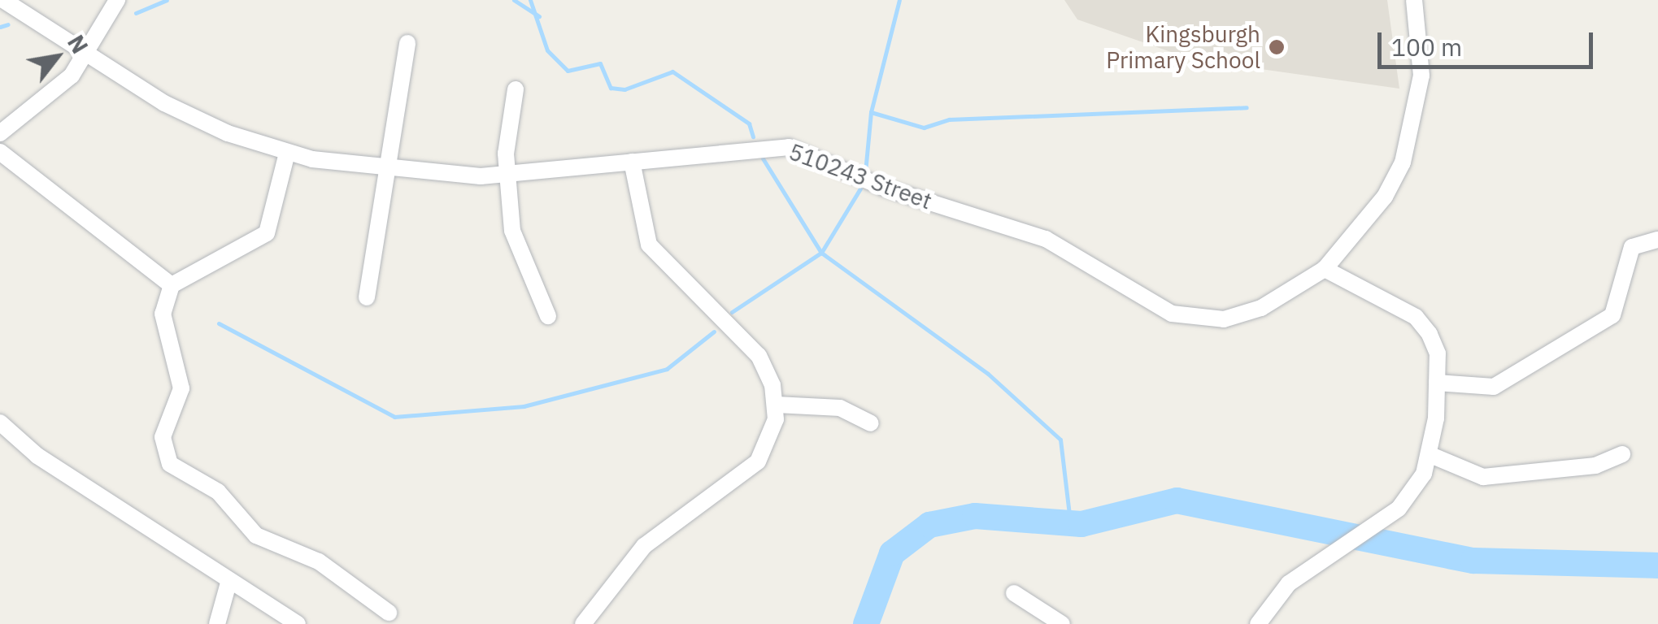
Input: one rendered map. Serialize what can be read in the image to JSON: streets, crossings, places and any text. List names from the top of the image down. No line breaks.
{"streets":{"street":["510243 Street"]},"places":["Kingsburgh Primary School"],"scale_bar":"100 m","north":"top right"}
